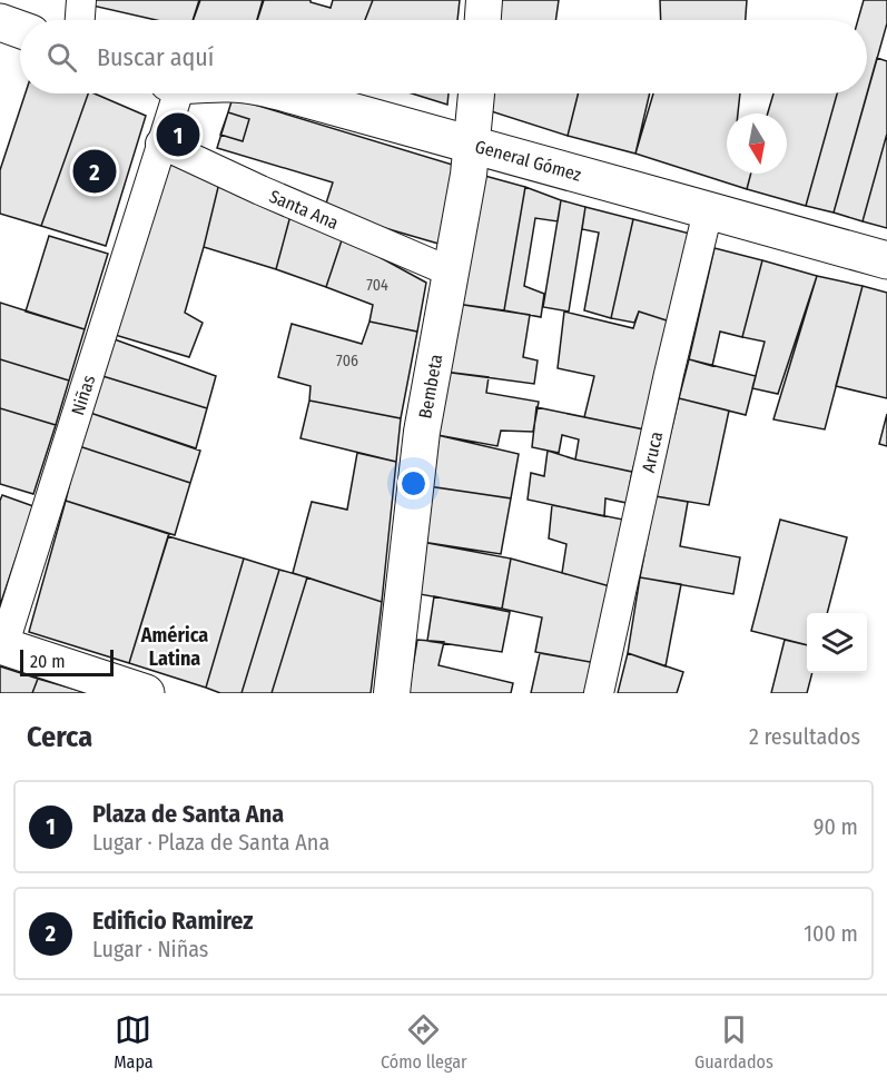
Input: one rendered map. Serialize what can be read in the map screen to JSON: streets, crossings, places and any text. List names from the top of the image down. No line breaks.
{"streets":{"main road":["General Gómez"],"street":["Santa Ana","Bembeta","Niñas","Aruca"]},"crossings":[["General Gómez","Bembeta"],["General Gómez","Aruca"],["Santa Ana","Bembeta"],["Santa Ana","Niñas"]],"districts":["América Latina"],"house_numbers":["704","706"],"scale_bar":"20 m","north":"bottom","page":{"search":"Buscar aquí","pins":["1","2"],"scale":"20 m","heading":["Cerca","2 resultados"],"list":[{"mark":"1","name":"Plaza de Santa Ana","note":"Lugar · Plaza de Santa Ana","value":"90 m"},{"mark":"2","name":"Edificio Ramirez","note":"Lugar · Niñas","value":"100 m"}],"nav":["Mapa","Cómo llegar","Guardados"]}}
